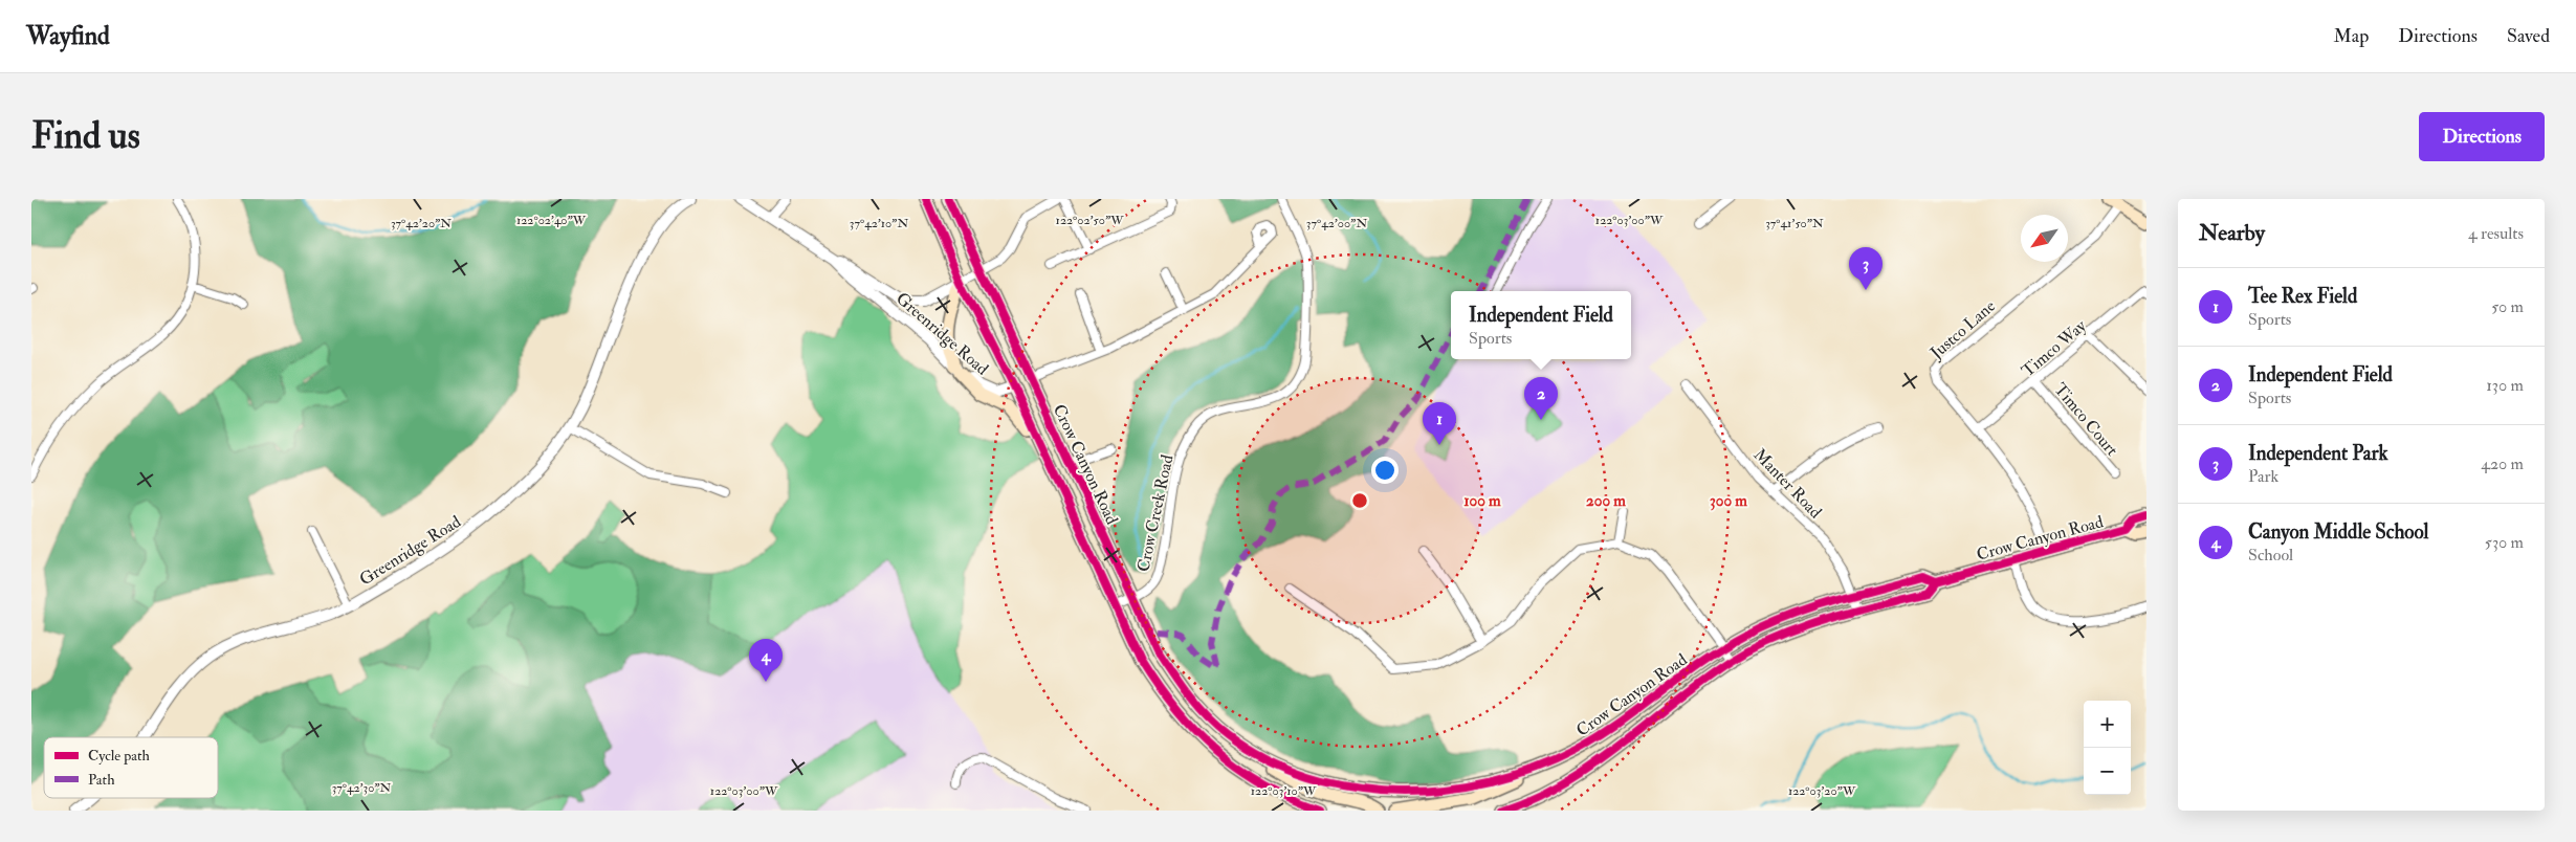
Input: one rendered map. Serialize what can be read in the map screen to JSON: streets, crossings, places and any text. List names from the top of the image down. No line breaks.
{"streets":{"main road":["Crow Canyon Road"],"street":["Justco Lane","Greenridge Road","Timco Way","Timco Court","Manter Road","Crow Creek Road"]},"crossings":[["Justco Lane","Timco Way"],["Justco Lane","Crow Canyon Road"],["Greenridge Road","Crow Canyon Road"],["Timco Way","Timco Court"],["Crow Canyon Road","Manter Road"],["Crow Canyon Road","Crow Creek Road"]],"legend":["Cycle path","Path"],"north":"bottom left","page":{"header":"Wayfind","nav":["Map","Directions","Saved"],"buttons":"Directions","title":"Find us","heading":["Nearby","4 results"],"pins":["3","2","1","4"],"list":[{"mark":"1","name":"Tee Rex Field","note":"Sports","value":"50 m"},{"mark":"2","name":"Independent Field","note":"Sports","value":"130 m"},{"mark":"3","name":"Independent Park","note":"Park","value":"420 m"},{"mark":"4","name":"Canyon Middle School","note":"School","value":"530 m"}],"popup":["Independent Field","Sports"],"map_buttons":["+","−"]},"coordinates":["122°02'40\"W","122°02'50\"W","122°03'00\"W","37°42'20\"N","37°42'10\"N","37°42'00\"N","37°41'50\"N","37°42'30\"N","122°03'10\"W","122°03'20\"W"],"rings":["100 m","200 m","300 m"]}
